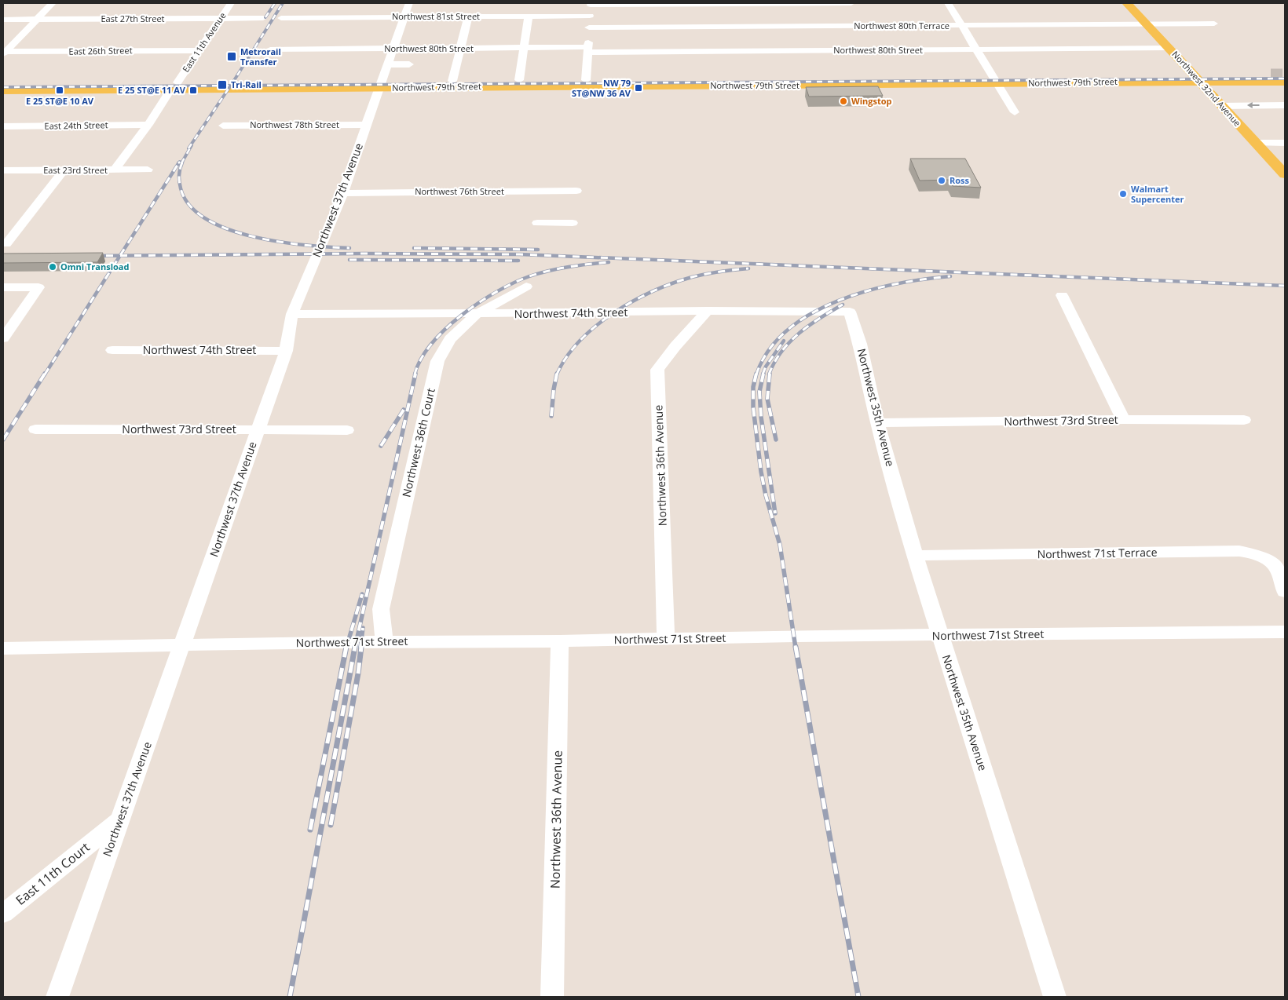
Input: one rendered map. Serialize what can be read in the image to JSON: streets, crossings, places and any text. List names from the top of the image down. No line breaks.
{"streets":{"main road":["Northwest 79th Street","Northwest 32nd Avenue"],"street":["Northwest 81st Street","East 27th Street","Northwest 80th Terrace","East 11th Avenue","Northwest 80th Street","East 26th Street","Northwest 78th Street","East 24th Street","East 23rd Street","Northwest 76th Street","Northwest 37th Avenue","Northwest 74th Street","Northwest 35th Avenue","Northwest 73rd Street","Northwest 36th Court","Northwest 36th Avenue","Northwest 71st Terrace","Northwest 71st Street","East 11th Court"]},"crossings":[["Northwest 81st Street","Northwest 37th Avenue"],["East 27th Street","East 11th Avenue"],["Northwest 80th Terrace","Northwest 32nd Avenue"],["East 11th Avenue","East 26th Street"],["East 11th Avenue","Northwest 79th Street"],["East 11th Avenue","East 24th Street"],["East 11th Avenue","East 23rd Street"],["Northwest 80th Street","Northwest 32nd Avenue"],["Northwest 80th Street","Northwest 37th Avenue"],["Northwest 79th Street","Northwest 32nd Avenue"],["Northwest 79th Street","Northwest 37th Avenue"],["Northwest 78th Street","Northwest 37th Avenue"],["Northwest 76th Street","Northwest 37th Avenue"],["Northwest 37th Avenue","Northwest 74th Street"],["Northwest 37th Avenue","Northwest 73rd Street"],["Northwest 37th Avenue","Northwest 71st Street"],["Northwest 37th Avenue","East 11th Court"],["Northwest 74th Street","Northwest 35th Avenue"],["Northwest 74th Street","Northwest 36th Court"],["Northwest 74th Street","Northwest 36th Avenue"],["Northwest 35th Avenue","Northwest 73rd Street"],["Northwest 35th Avenue","Northwest 71st Terrace"],["Northwest 35th Avenue","Northwest 71st Street"],["Northwest 36th Court","Northwest 71st Street"],["Northwest 36th Avenue","Northwest 71st Street"]],"places":{"transit":["Metrorail Transfer","Tri-Rail","NW 79 ST@NW 36 AV","E 25 ST@E 10 AV","E 25 ST@E 11 AV"],"other":["Wingstop","Ross","Walmart Supercenter","Omni Transload"]}}
